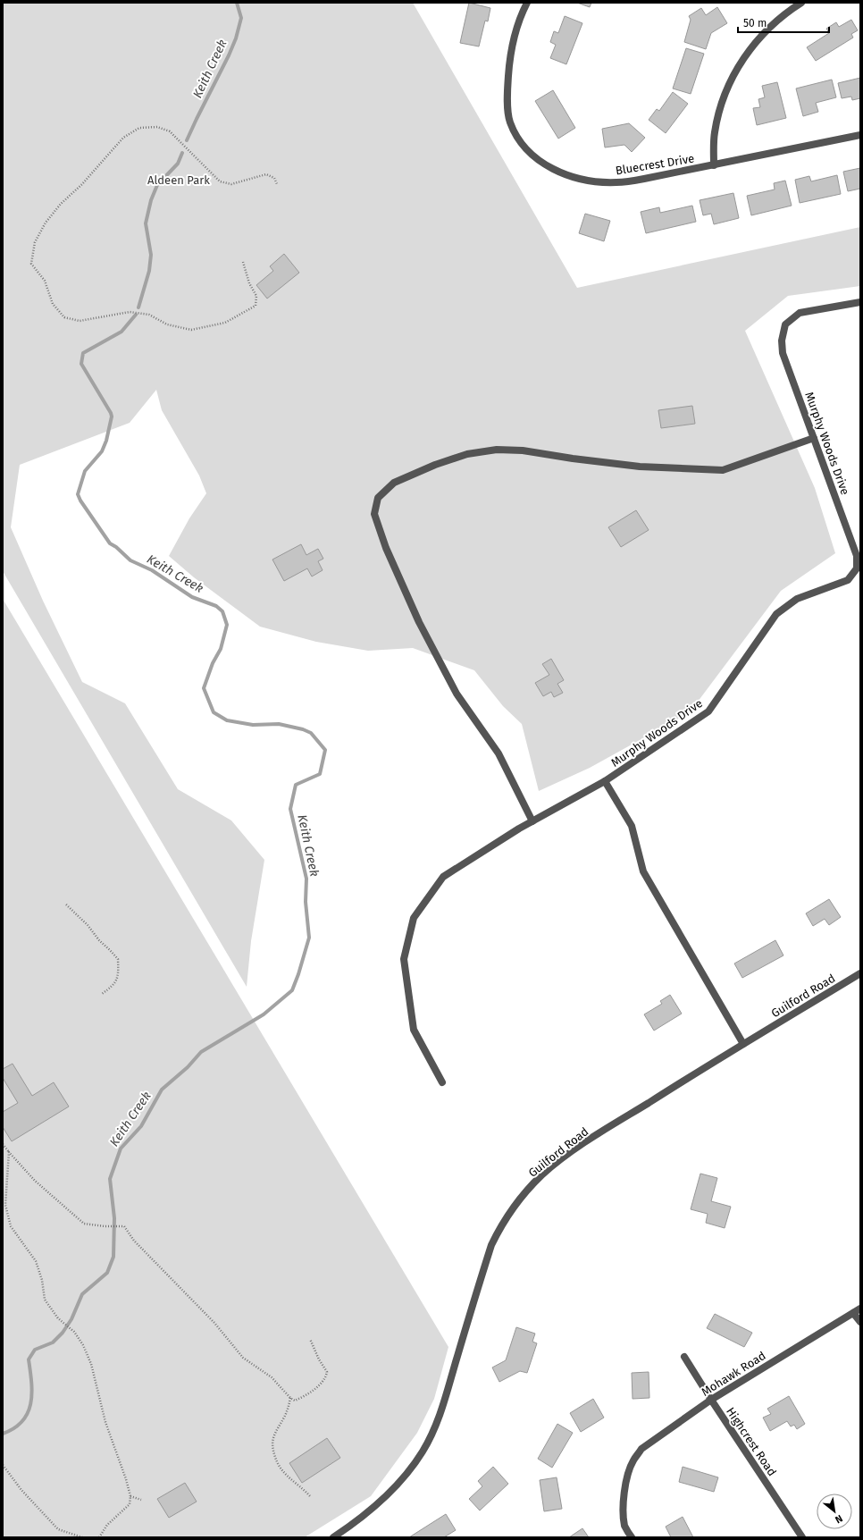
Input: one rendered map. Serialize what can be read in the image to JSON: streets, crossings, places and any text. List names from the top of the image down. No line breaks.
{"streets":{"street":["Bluecrest Drive","Murphy Woods Drive","Guilford Road","Mohawk Road","Highcrest Road"]},"crossings":[["Murphy Woods Drive","Guilford Road"],["Mohawk Road","Highcrest Road"]],"water":["Keith Creek"],"parks":["Aldeen Park"],"scale_bar":"50 m","north":"bottom right"}
